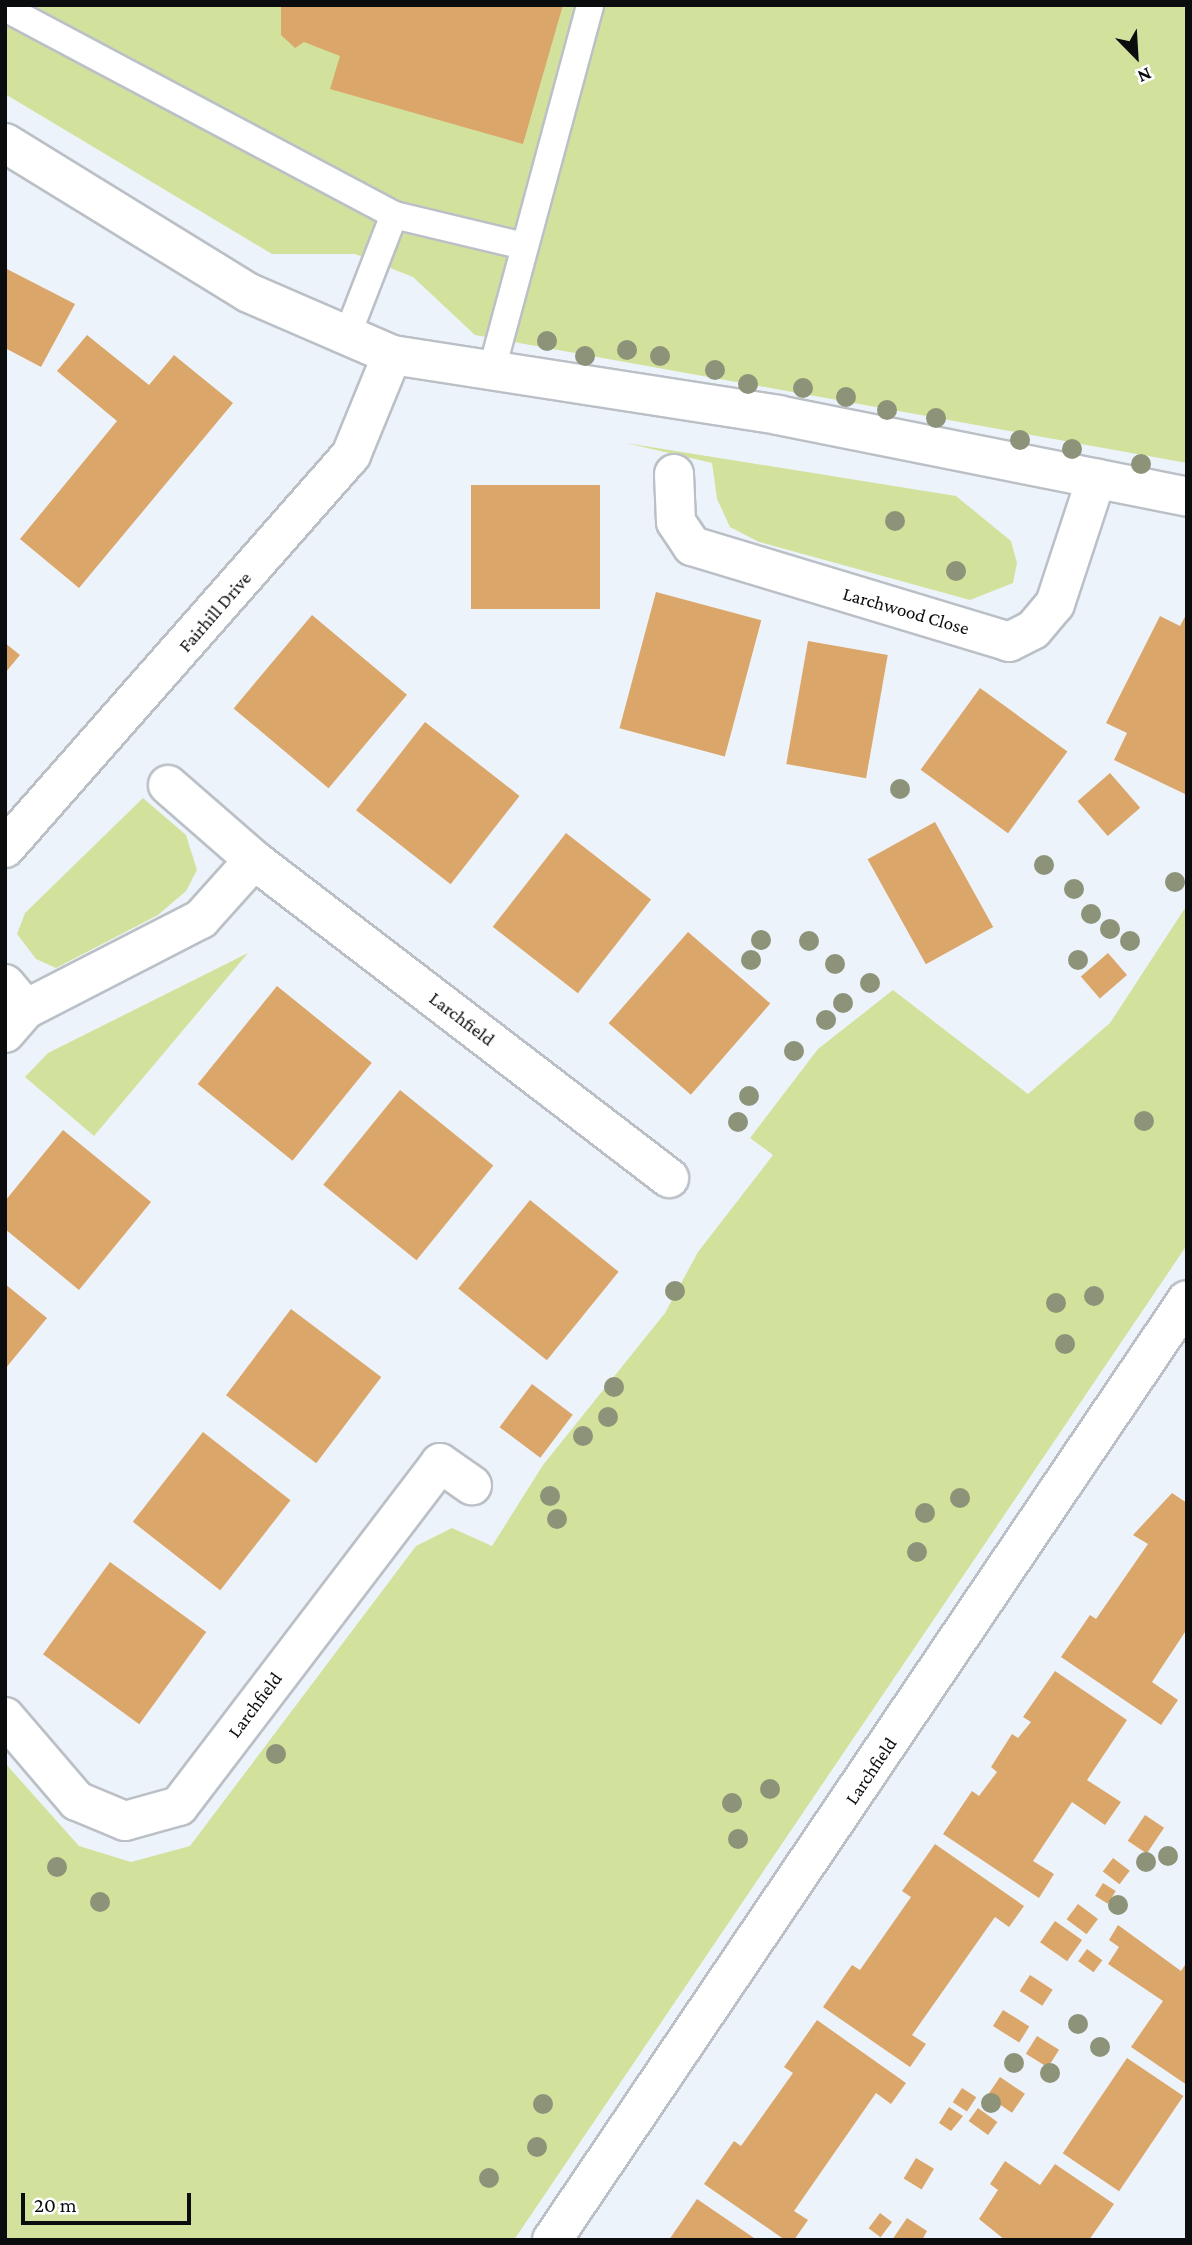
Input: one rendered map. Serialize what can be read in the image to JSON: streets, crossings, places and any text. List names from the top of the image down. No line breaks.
{"streets":{"street":["Larchwood Close","Fairhill Drive","Larchfield"]},"scale_bar":"20 m","north":"bottom right"}
